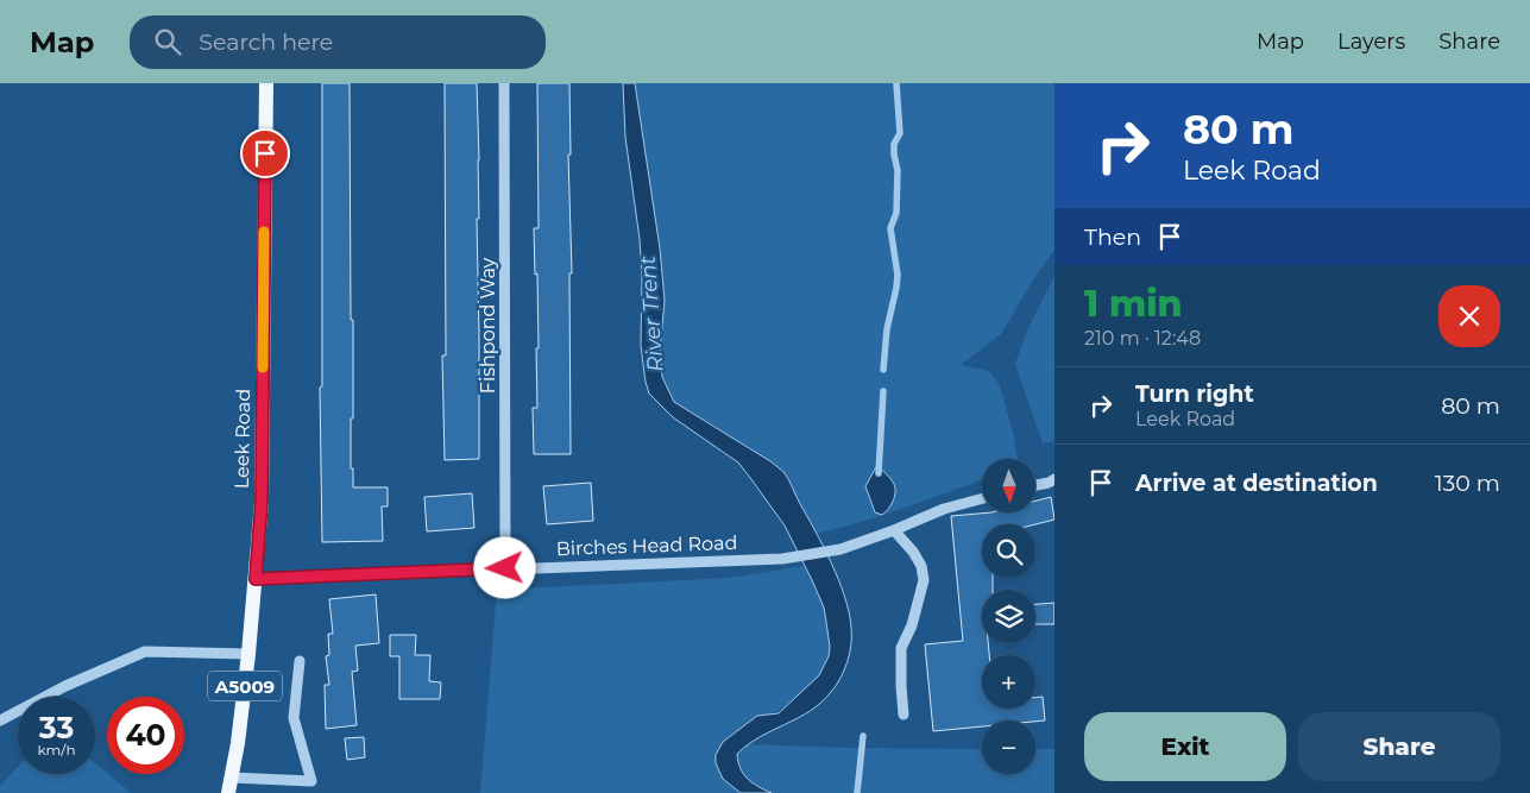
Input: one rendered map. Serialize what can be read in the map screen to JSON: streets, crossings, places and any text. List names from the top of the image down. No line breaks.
{"streets":{"main road":["Leek Road","A5009"],"street":["Fishpond Way","Birches Head Road"]},"crossings":[["Fishpond Way","Birches Head Road"],["Leek Road","Birches Head Road"]],"water":["River Trent"],"north":"bottom","page":{"header":"Map","search":"Search here","nav":["Map","Layers","Share"],"turn":["80 m","Leek Road"],"then":"Then","heading":["1 min","210 m · 12:48"],"list":[{"name":"Turn right","note":"Leek Road","value":"80 m"},{"name":"Arrive at destination","value":"130 m"}],"map_buttons":["+","−"],"speed":"33 km/h","limit":"40","buttons":["Exit","Share"]}}
